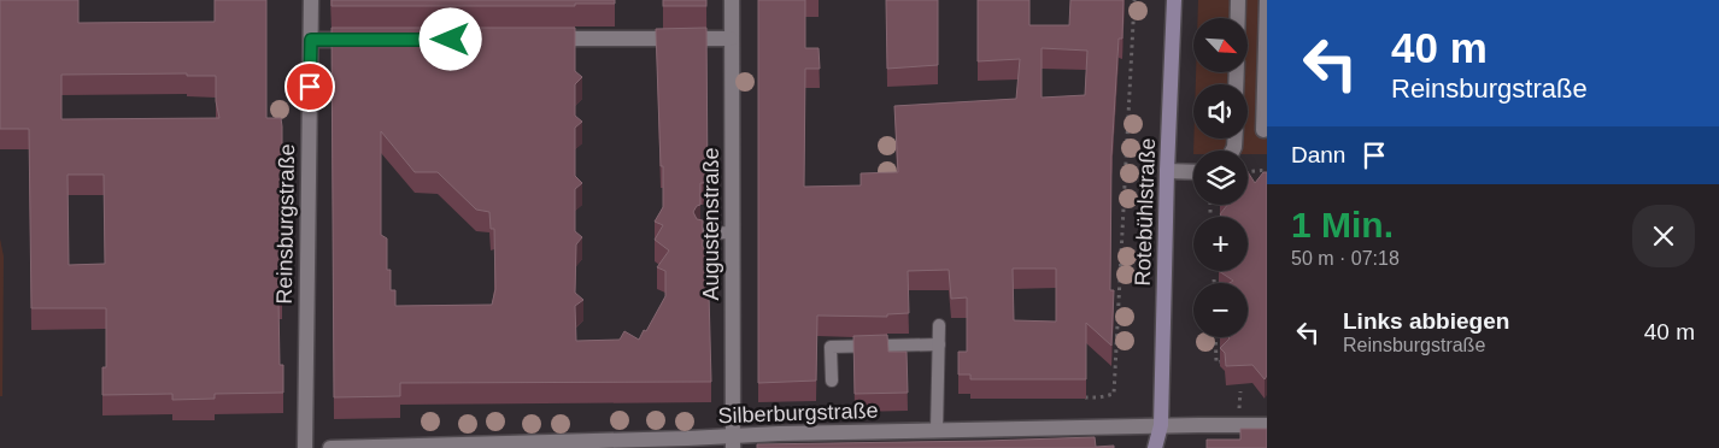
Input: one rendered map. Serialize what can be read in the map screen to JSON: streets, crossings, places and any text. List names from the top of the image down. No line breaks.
{"streets":{"main road":["Rotebühlstraße"],"street":["Reinsburgstraße","Augustenstraße","Silberburgstraße"]},"crossings":[["Rotebühlstraße","Silberburgstraße"],["Augustenstraße","Silberburgstraße"]],"north":"bottom right","page":{"turn":["40 m","Reinsburgstraße"],"map_buttons":["+","−"],"then":"Dann","heading":["1 Min.","50 m · 07:18"],"list":[{"name":"Links abbiegen","note":"Reinsburgstraße","value":"40 m"}]}}
